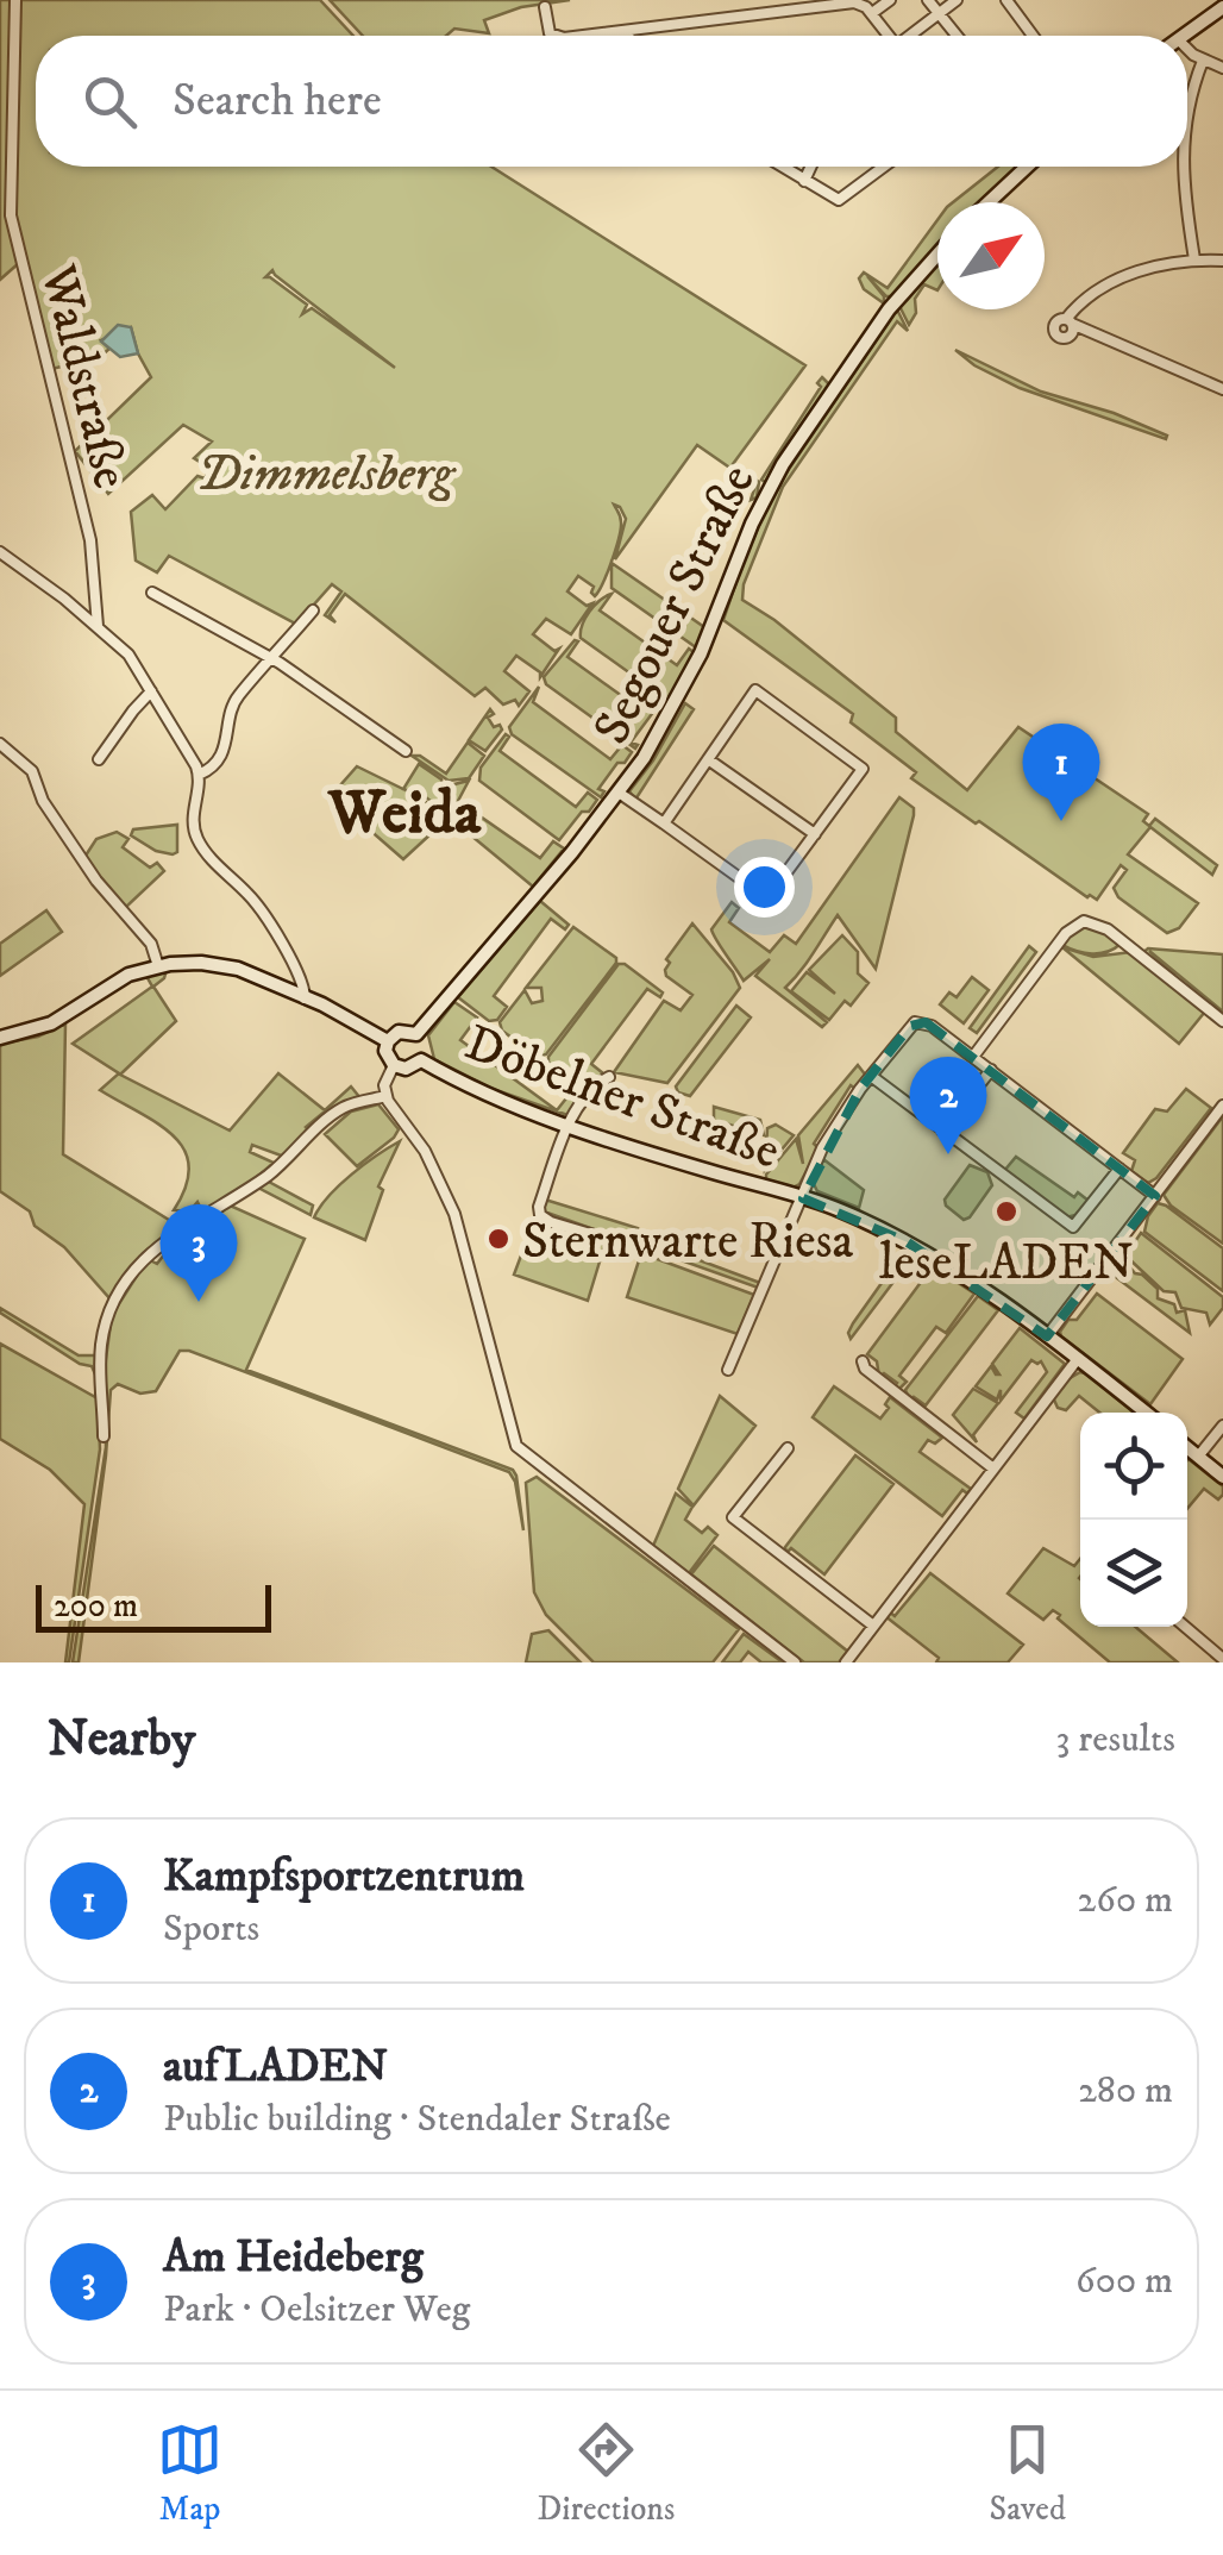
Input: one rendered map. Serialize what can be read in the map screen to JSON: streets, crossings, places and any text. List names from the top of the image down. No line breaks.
{"streets":{"street":["Waldstraße","Segouer Straße","Döbelner Straße"]},"crossings":[["Segouer Straße","Döbelner Straße"]],"districts":["Weida"],"parks":["Dimmelsberg"],"places":["leseLADEN","Sternwarte Riesa"],"scale_bar":"200 m","north":"top right","page":{"search":"Search here","pins":["1","2","3"],"scale":"200 m","heading":["Nearby","3 results"],"list":[{"mark":"1","name":"Kampfsportzentrum","note":"Sports","value":"260 m"},{"mark":"2","name":"aufLADEN","note":"Public building · Stendaler Straße","value":"280 m"},{"mark":"3","name":"Am Heideberg","note":"Park · Oelsitzer Weg","value":"600 m"}],"nav":["Map","Directions","Saved"]}}
